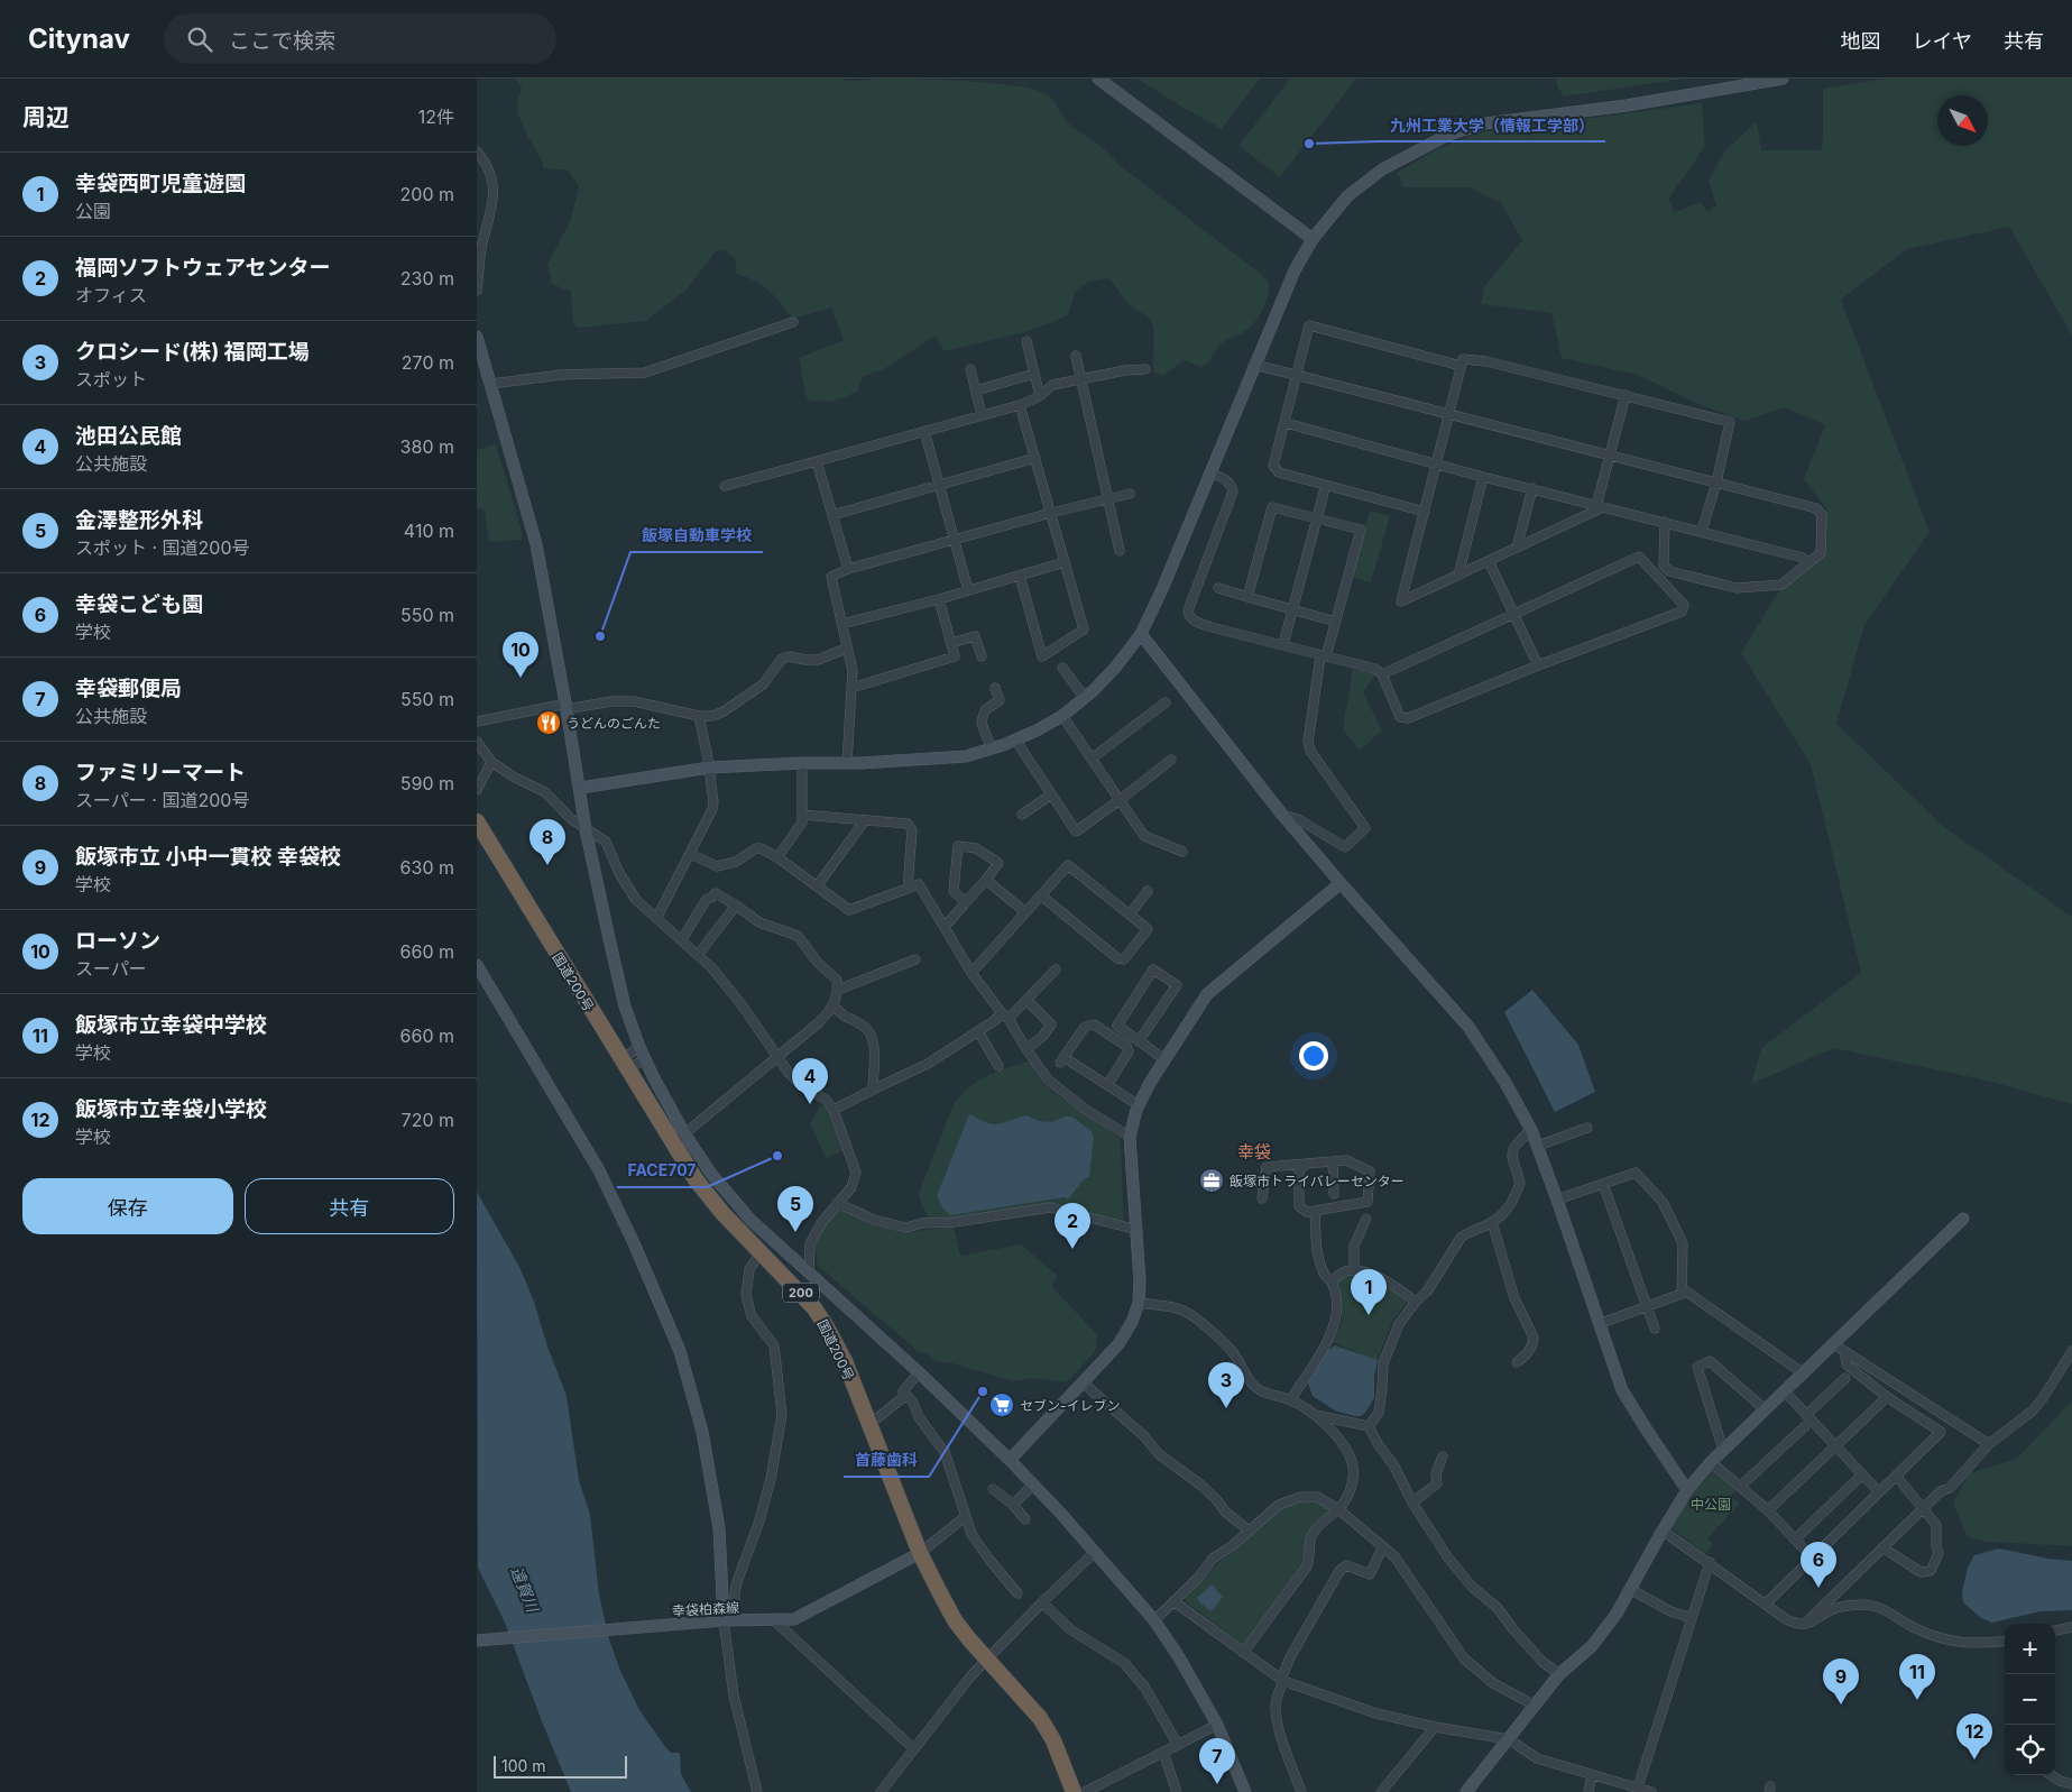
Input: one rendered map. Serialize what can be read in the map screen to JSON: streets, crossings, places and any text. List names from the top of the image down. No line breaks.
{"streets":{"highway":["国道200号","200"],"street":["幸袋柏森線"]},"crossings":[["国道200号","幸袋柏森線"]],"districts":["幸袋"],"water":["遠賀川"],"parks":["中公園"],"places":{"other":["九州工業大学（情報工学部）","飯塚自動車学校","FACE707","首藤歯科"],"restaurant":["うどんのごんた"],"office":["飯塚市トライバレーセンター"],"supermarket":["セブン-イレブン"]},"scale_bar":"100 m","north":"bottom right","page":{"header":"Citynav","search":"ここで検索","nav":["地図","レイヤ","共有"],"heading":["周辺","12件"],"list":[{"mark":"1","name":"幸袋西町児童遊園","note":"公園","value":"200 m"},{"mark":"2","name":"福岡ソフトウェアセンター","note":"オフィス","value":"230 m"},{"mark":"3","name":"クロシード(株) 福岡工場","note":"スポット","value":"270 m"},{"mark":"4","name":"池田公民館","note":"公共施設","value":"380 m"},{"mark":"5","name":"金澤整形外科","note":"スポット · 国道200号","value":"410 m"},{"mark":"6","name":"幸袋こども園","note":"学校","value":"550 m"},{"mark":"7","name":"幸袋郵便局","note":"公共施設","value":"550 m"},{"mark":"8","name":"ファミリーマート","note":"スーパー · 国道200号","value":"590 m"},{"mark":"9","name":"飯塚市立 小中一貫校 幸袋校","note":"学校","value":"630 m"},{"mark":"10","name":"ローソン","note":"スーパー","value":"660 m"},{"mark":"11","name":"飯塚市立幸袋中学校","note":"学校","value":"660 m"},{"mark":"12","name":"飯塚市立幸袋小学校","note":"学校","value":"720 m"}],"pins":["10","8","4","5","2","1","3","6","11","9","12","7"],"buttons":["保存","共有"],"map_buttons":["+","−"],"scale":"100 m"}}
